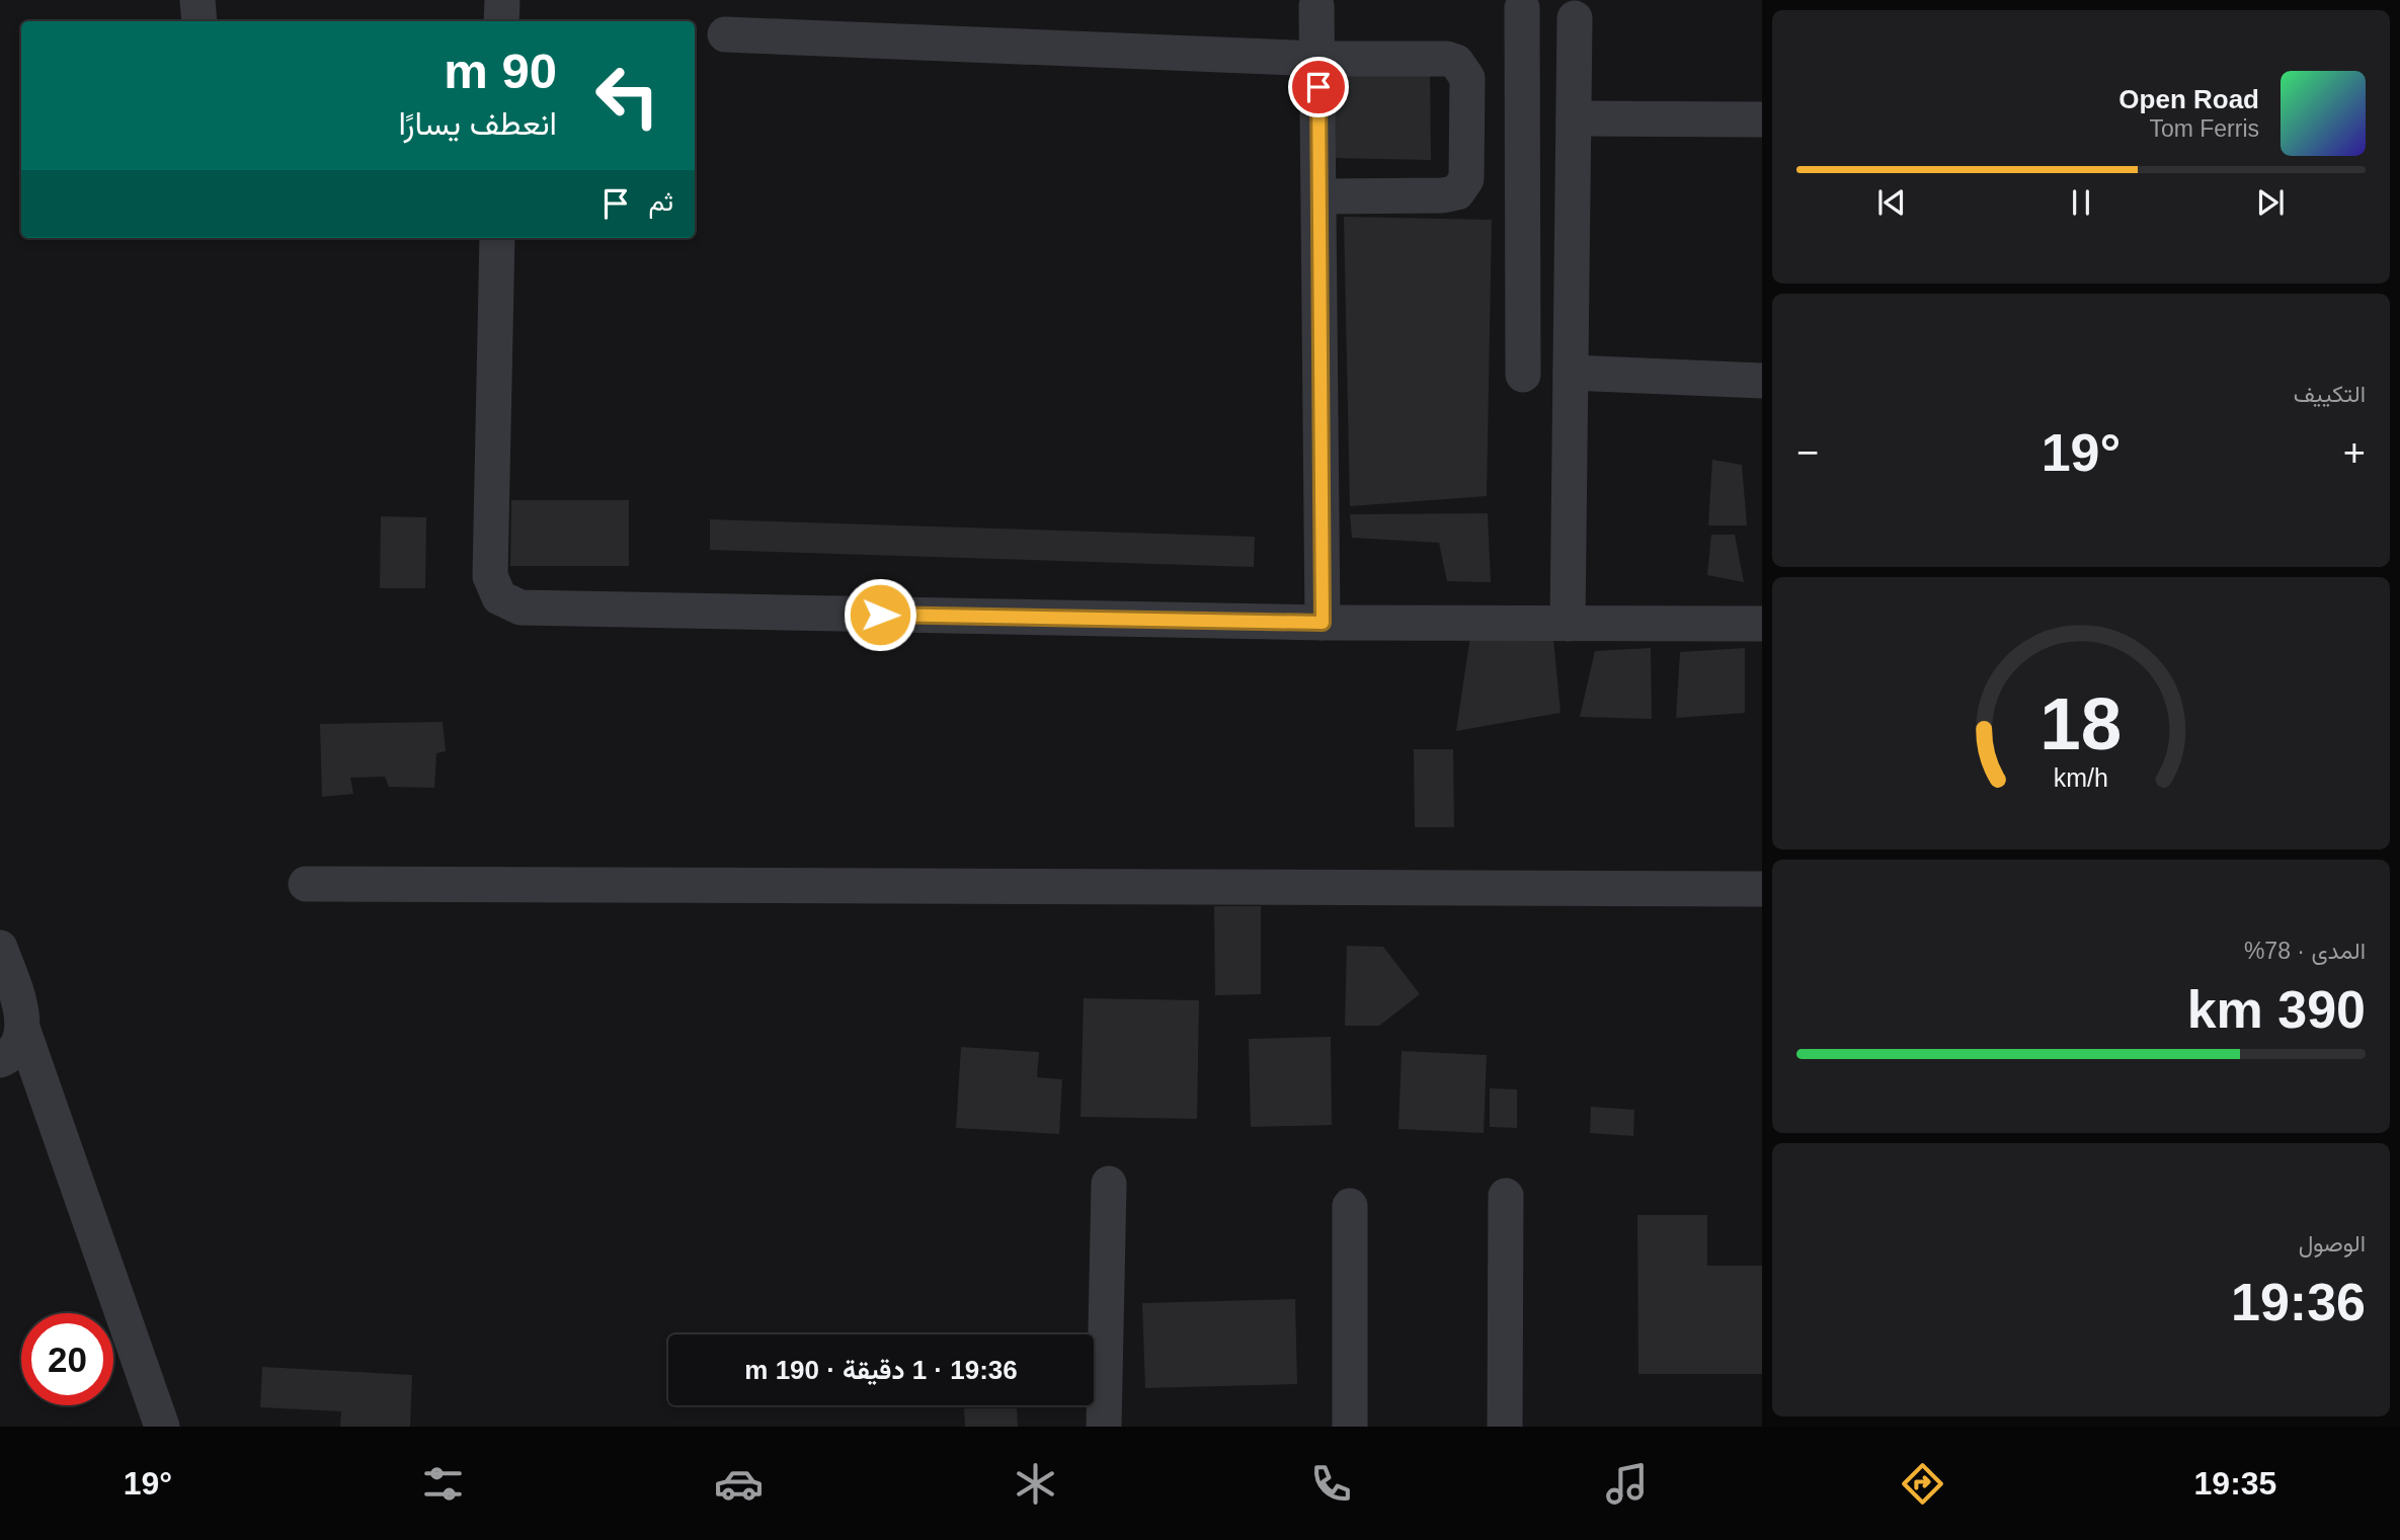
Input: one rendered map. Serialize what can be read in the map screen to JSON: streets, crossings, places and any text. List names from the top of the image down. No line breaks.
{"page":{"turn":["90 m","انعطف يسارًا"],"song":["Open Road","Tom Ferris"],"then":"ثم","tile":["التكييف",["المدى · 78%","390 km"],["الوصول","19:36"]],"heat":["−","19°","+"],"limit":"20","trip":"19:36 · 1 دقيقة · 190 m","tabs":["19:35","19°"],"gauge":["18","km/h"]}}
